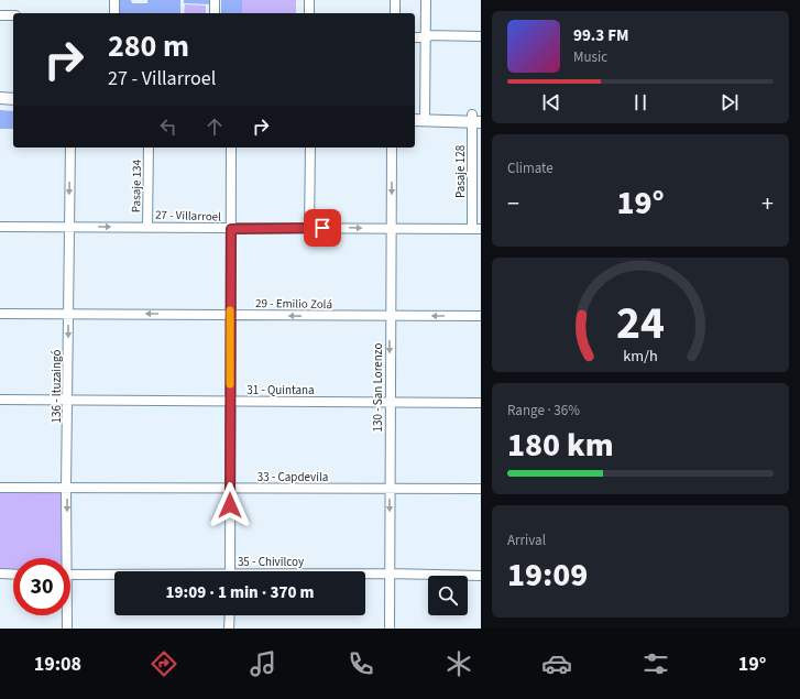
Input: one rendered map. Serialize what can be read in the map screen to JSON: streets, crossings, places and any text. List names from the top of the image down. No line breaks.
{"streets":{"street":["Pasaje 128","Pasaje 134","27 - Villarroel","29 - Emilio Zolá","136 - Ituzaingó","130 - San Lorenzo","31 - Quintana","33 - Capdevila","35 - Chivilcoy"]},"crossings":[["Pasaje 128","27 - Villarroel"],["Pasaje 134","27 - Villarroel"],["27 - Villarroel","136 - Ituzaingó"],["27 - Villarroel","130 - San Lorenzo"],["29 - Emilio Zolá","136 - Ituzaingó"],["29 - Emilio Zolá","130 - San Lorenzo"],["136 - Ituzaingó","31 - Quintana"],["136 - Ituzaingó","33 - Capdevila"],["130 - San Lorenzo","31 - Quintana"],["130 - San Lorenzo","33 - Capdevila"],["130 - San Lorenzo","35 - Chivilcoy"]],"one_way":["29 - Emilio Zolá","136 - Ituzaingó","130 - San Lorenzo"],"page":{"turn":["280 m","27 - Villarroel"],"song":["99.3 FM","Music"],"tile":["Climate",["Range · 36%","180 km"],["Arrival","19:09"]],"heat":["−","19°","+"],"limit":"30","trip":"19:09 · 1 min · 370 m","tabs":["19:08","19°"],"gauge":["24","km/h"]}}
